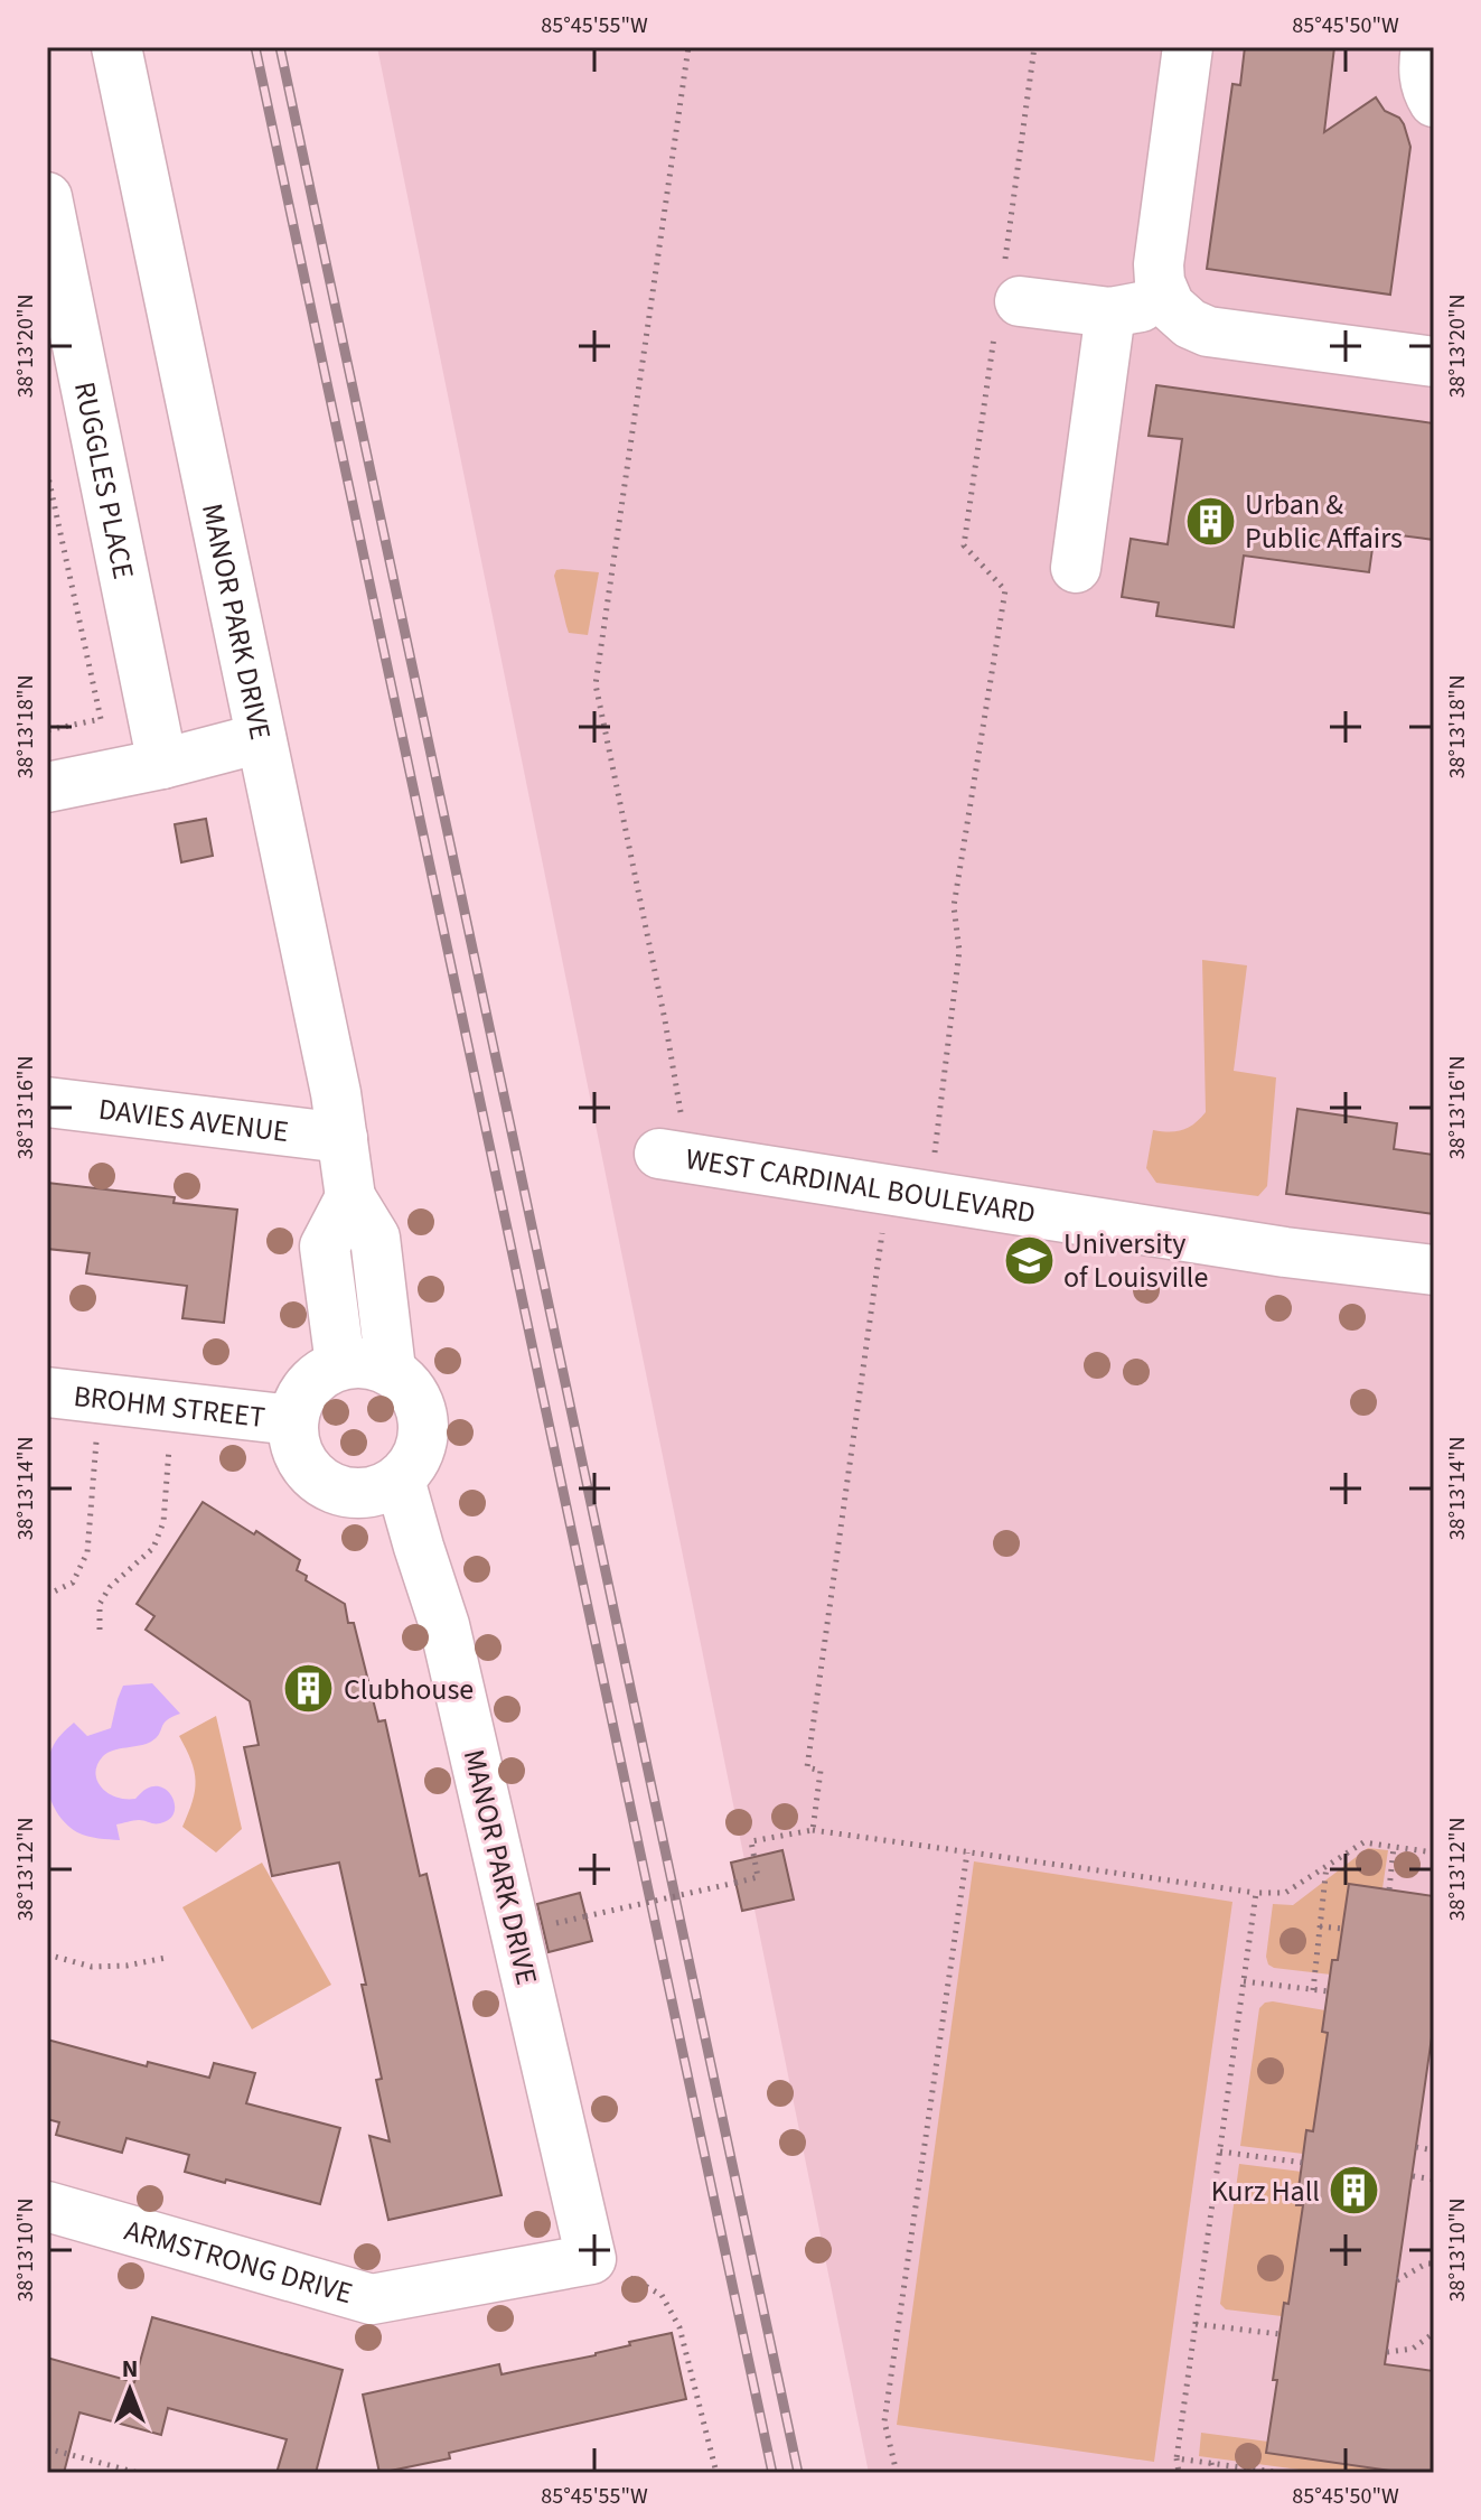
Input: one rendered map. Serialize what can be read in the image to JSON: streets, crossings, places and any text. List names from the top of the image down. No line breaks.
{"streets":{"street":["RUGGLES PLACE","MANOR PARK DRIVE","DAVIES AVENUE","WEST CARDINAL BOULEVARD","BROHM STREET","ARMSTRONG DRIVE"]},"crossings":[["MANOR PARK DRIVE","DAVIES AVENUE"],["MANOR PARK DRIVE","BROHM STREET"],["MANOR PARK DRIVE","ARMSTRONG DRIVE"]],"places":{"building":["Urban & Public Affairs","Clubhouse","Kurz Hall"],"school or university":["University of Louisville"]},"north":"top","coordinates":["85°45'55\"W","85°45'50\"W","38°13'20\"N","38°13'18\"N","38°13'16\"N","38°13'14\"N","38°13'12\"N","38°13'10\"N"]}
